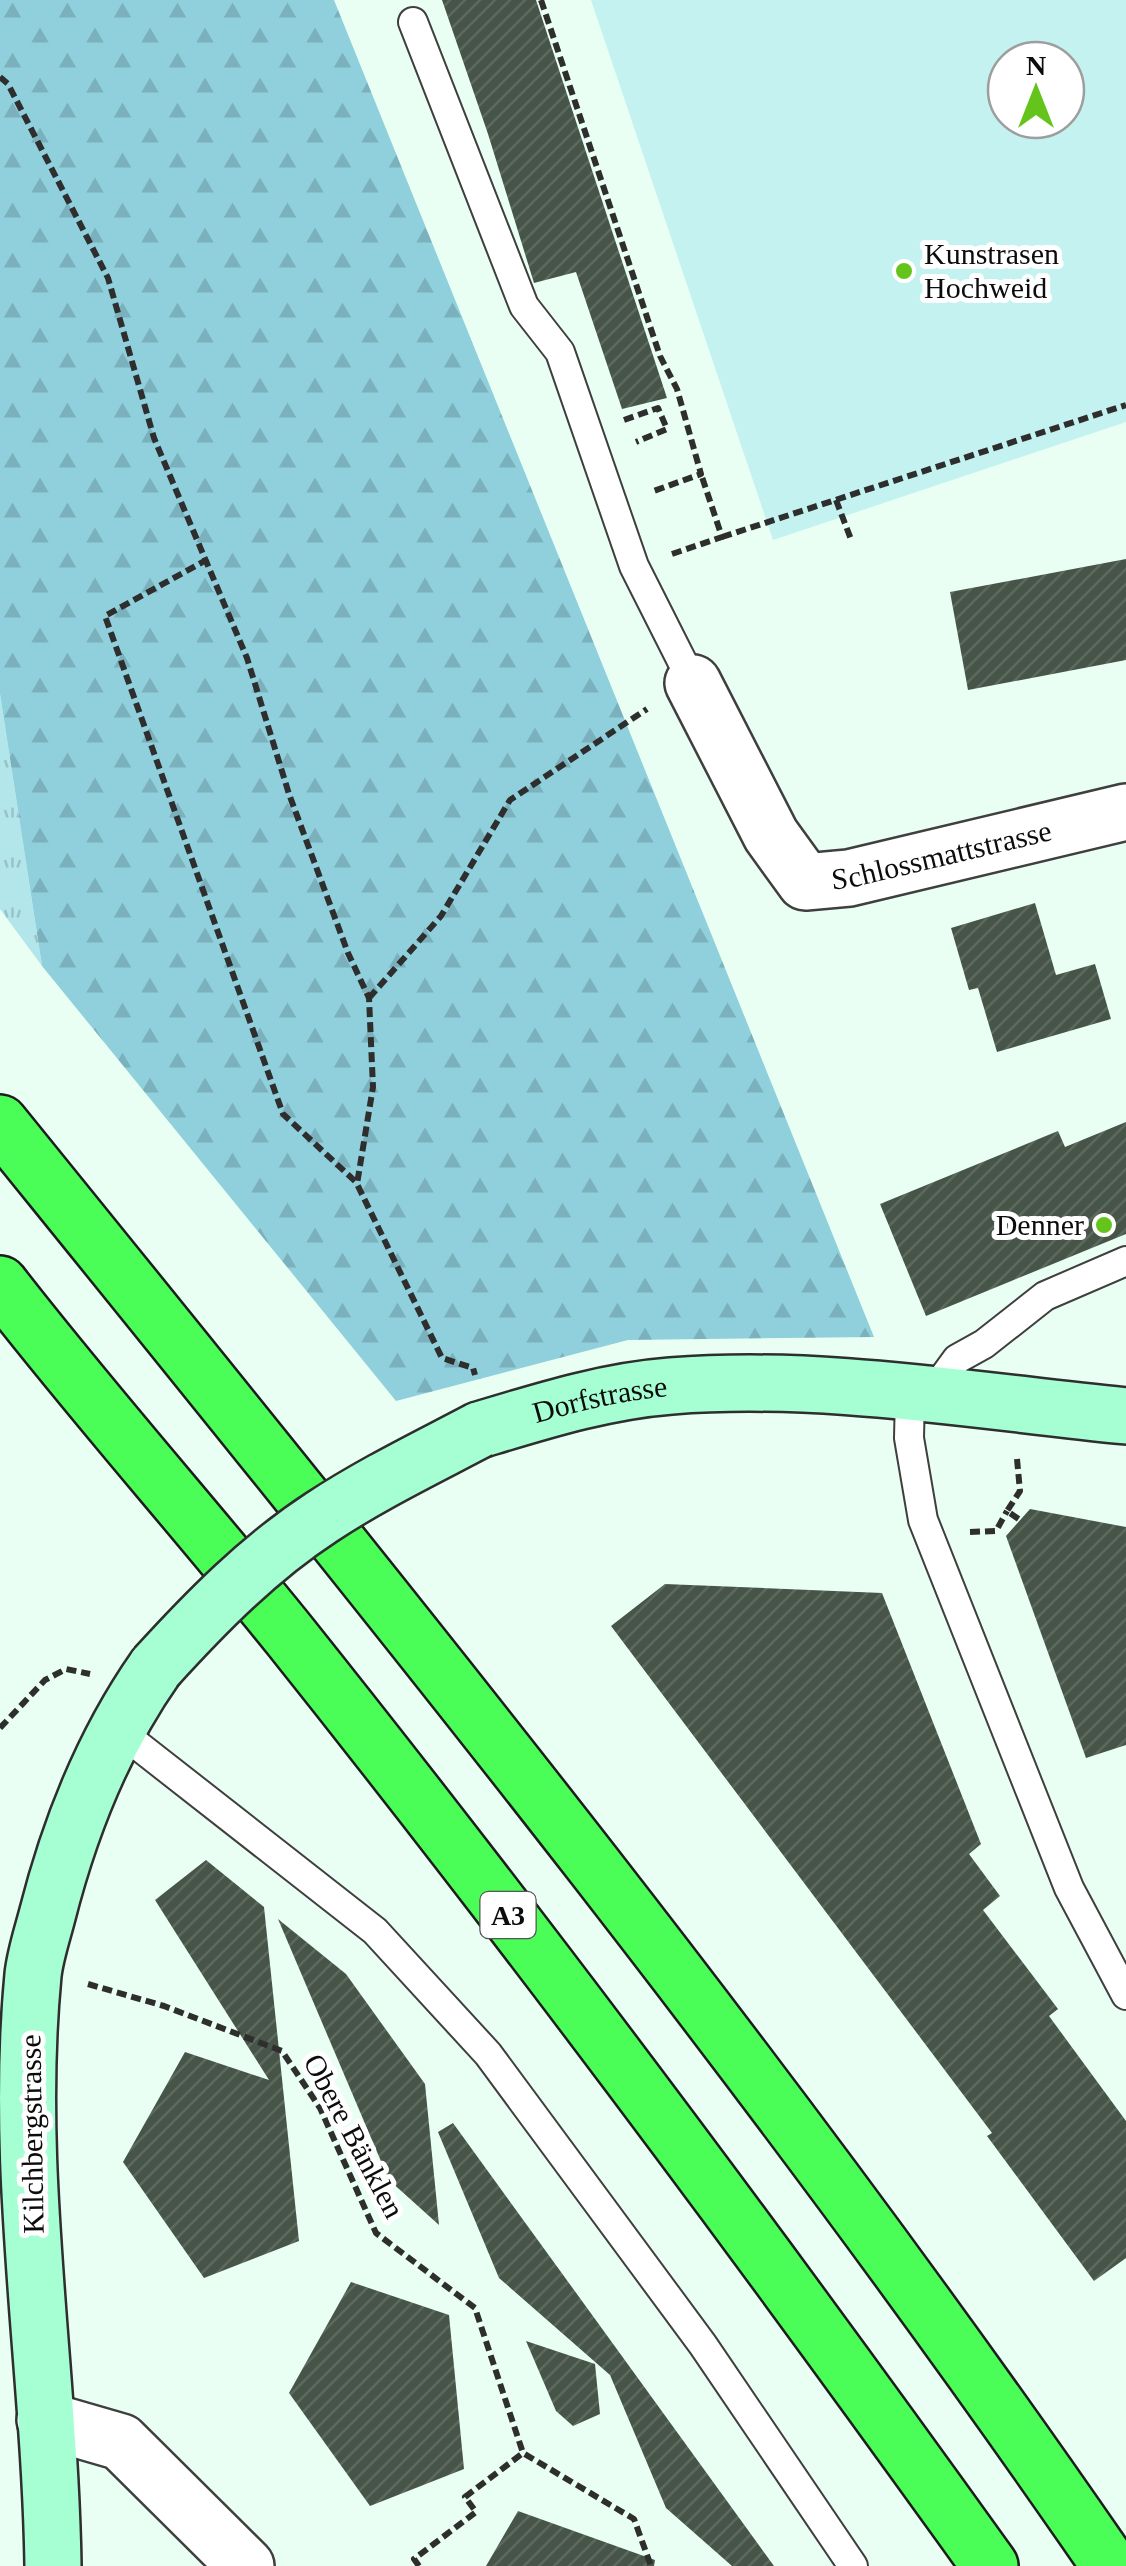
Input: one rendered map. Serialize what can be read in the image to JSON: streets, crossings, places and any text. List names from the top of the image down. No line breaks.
{"streets":{"highway":["A3"],"street":["Schlossmattstrasse","Dorfstrasse","Kilchbergstrasse"],"path":["Obere Bänklen"]},"crossings":[["Dorfstrasse","Kilchbergstrasse"],["Kilchbergstrasse","Obere Bänklen"]],"places":["Kunstrasen Hochweid","Denner"],"north":"top"}
